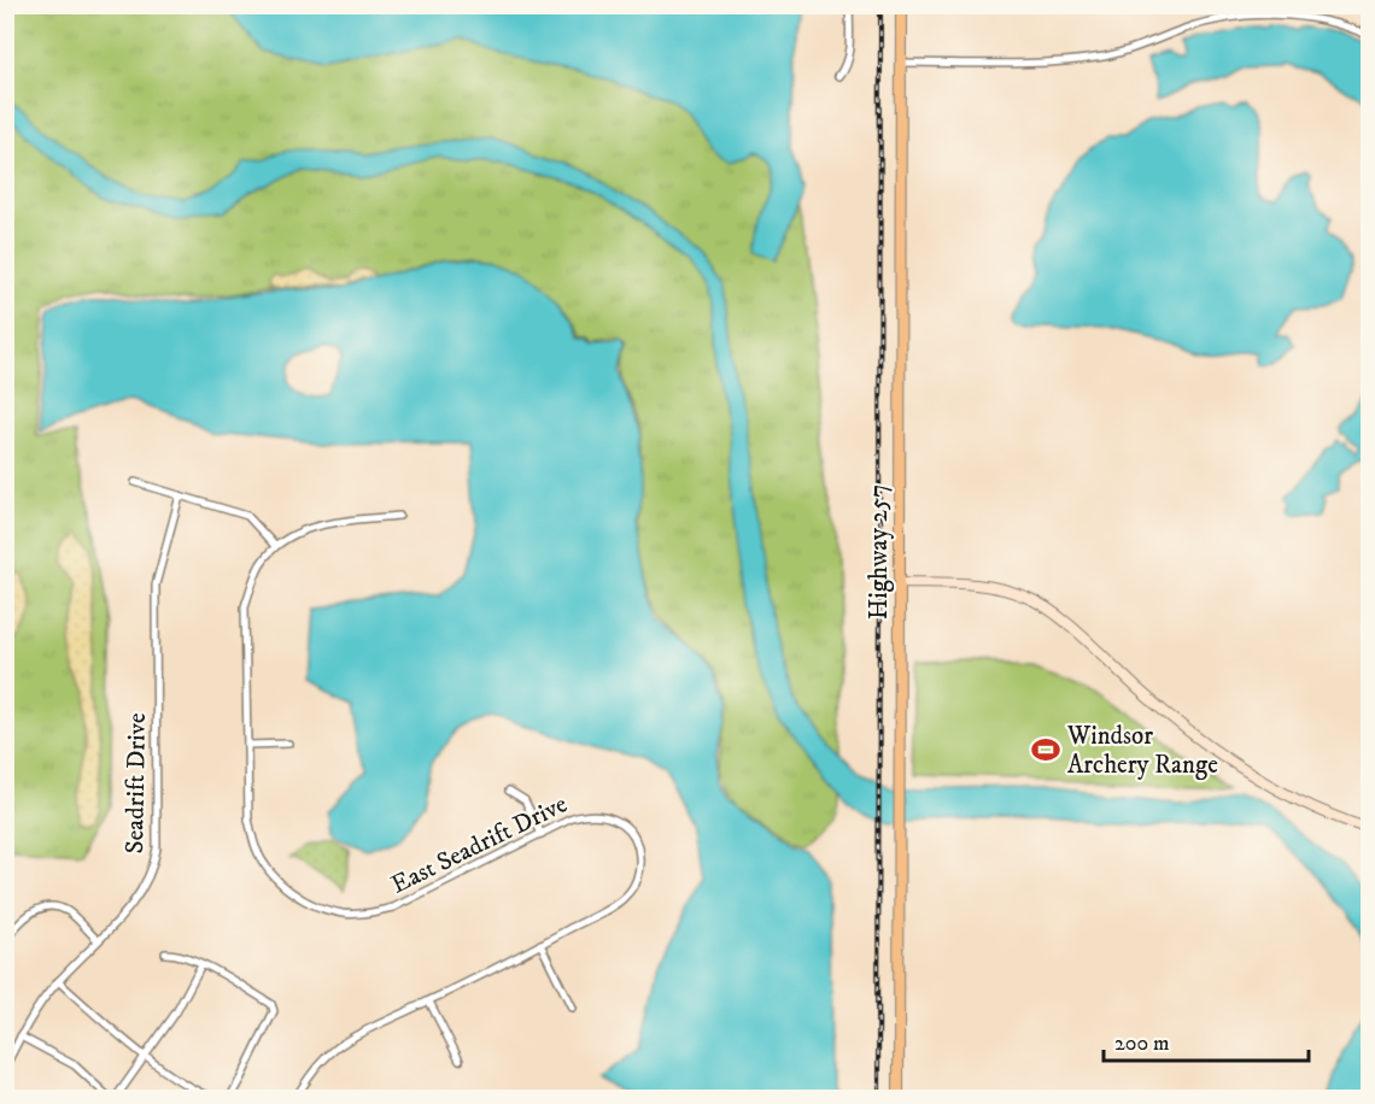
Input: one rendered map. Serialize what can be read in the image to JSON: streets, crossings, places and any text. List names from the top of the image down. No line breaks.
{"streets":{"main road":["Highway 257"],"street":["Seadrift Drive","East Seadrift Drive"]},"places":{"sports":["Windsor Archery Range"]},"scale_bar":"200 m"}
